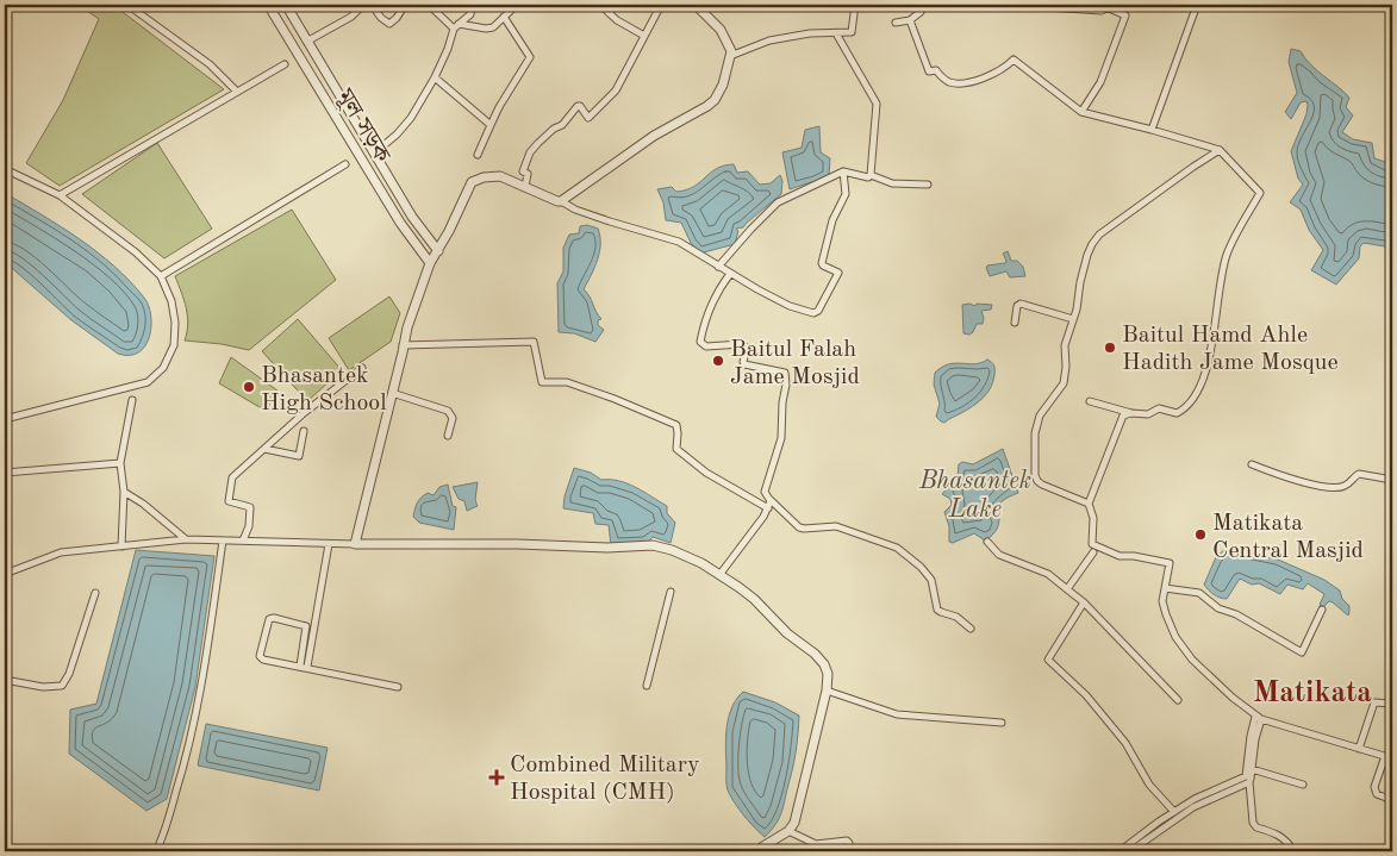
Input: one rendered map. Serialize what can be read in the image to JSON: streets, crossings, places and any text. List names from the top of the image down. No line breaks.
{"streets":{"street":["মূল সড়ক"]},"districts":["Matikata"],"water":["Bhasantek Lake"],"places":{"other":["Baitul Hamd Ahle Hadith Jame Mosque","Baitul Falah Jame Mosjid","Bhasantek High School","Matikata Central Masjid"],"health":["Combined Military Hospital (CMH)"]}}
